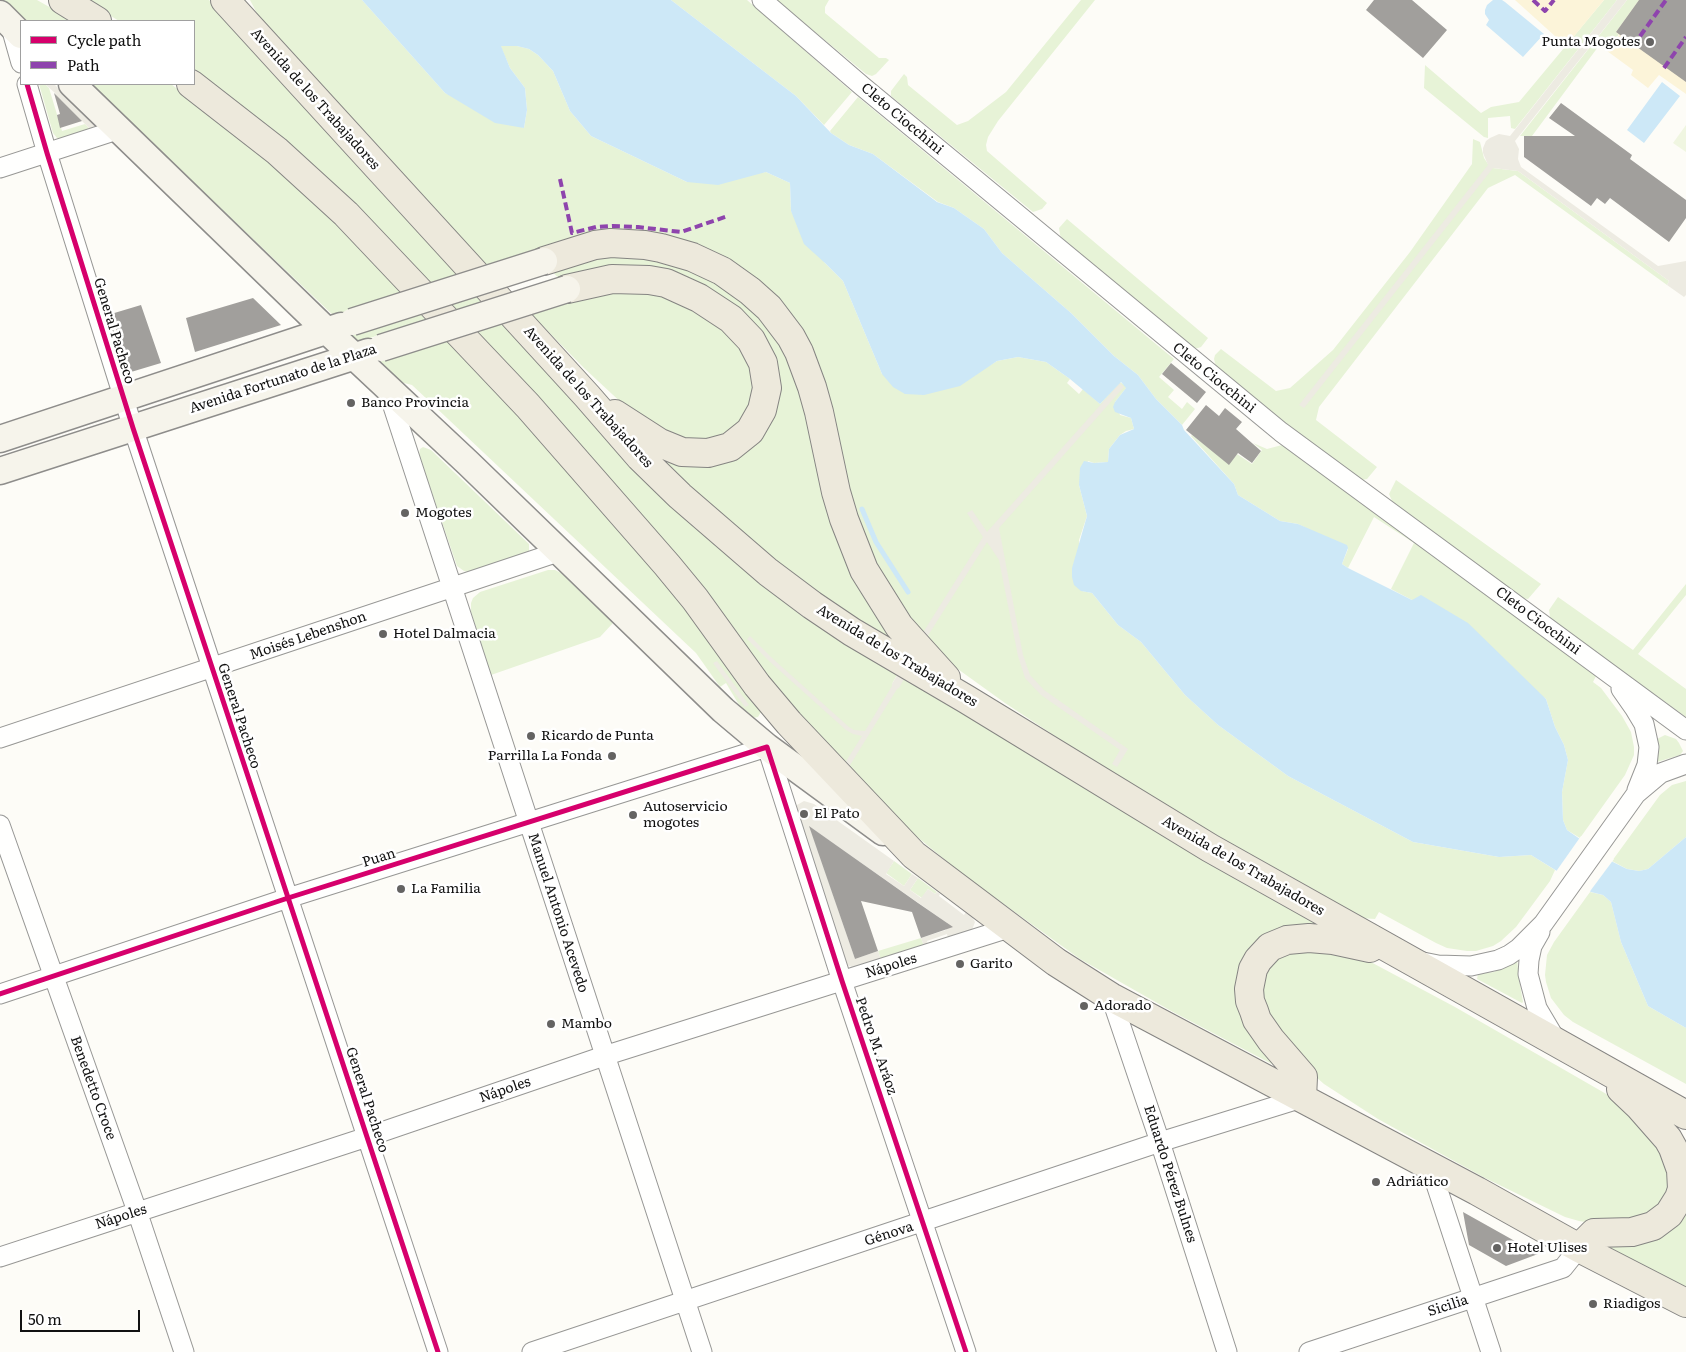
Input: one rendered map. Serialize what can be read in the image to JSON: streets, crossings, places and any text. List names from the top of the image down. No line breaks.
{"streets":{"main road":["Avenida de los Trabajadores","Avenida Fortunato de la Plaza"],"street":["Cleto Ciocchini","General Pacheco","Moisés Lebenshon","Puan","Manuel Antonio Acevedo","Nápoles","Pedro M. Aráoz","Benedetto Croce","Eduardo Pérez Bulnes","Génova","Sicilia"]},"crossings":[["General Pacheco","Avenida Fortunato de la Plaza"],["General Pacheco","Moisés Lebenshon"],["General Pacheco","Puan"],["General Pacheco","Nápoles"],["Moisés Lebenshon","Manuel Antonio Acevedo"],["Puan","Manuel Antonio Acevedo"],["Puan","Pedro M. Aráoz"],["Puan","Benedetto Croce"],["Manuel Antonio Acevedo","Nápoles"],["Manuel Antonio Acevedo","Génova"],["Nápoles","Pedro M. Aráoz"],["Nápoles","Benedetto Croce"],["Pedro M. Aráoz","Génova"],["Eduardo Pérez Bulnes","Génova"]],"places":["Punta Mogotes","Banco Provincia","Mogotes","Hotel Dalmacia","Ricardo de Punta","Parrilla La Fonda","El Pato","Autoservicio mogotes","La Familia","Garito","Adorado","Mambo","Adriático","Hotel Ulises","Riadigos"],"legend":["Cycle path","Path"],"scale_bar":"50 m"}
